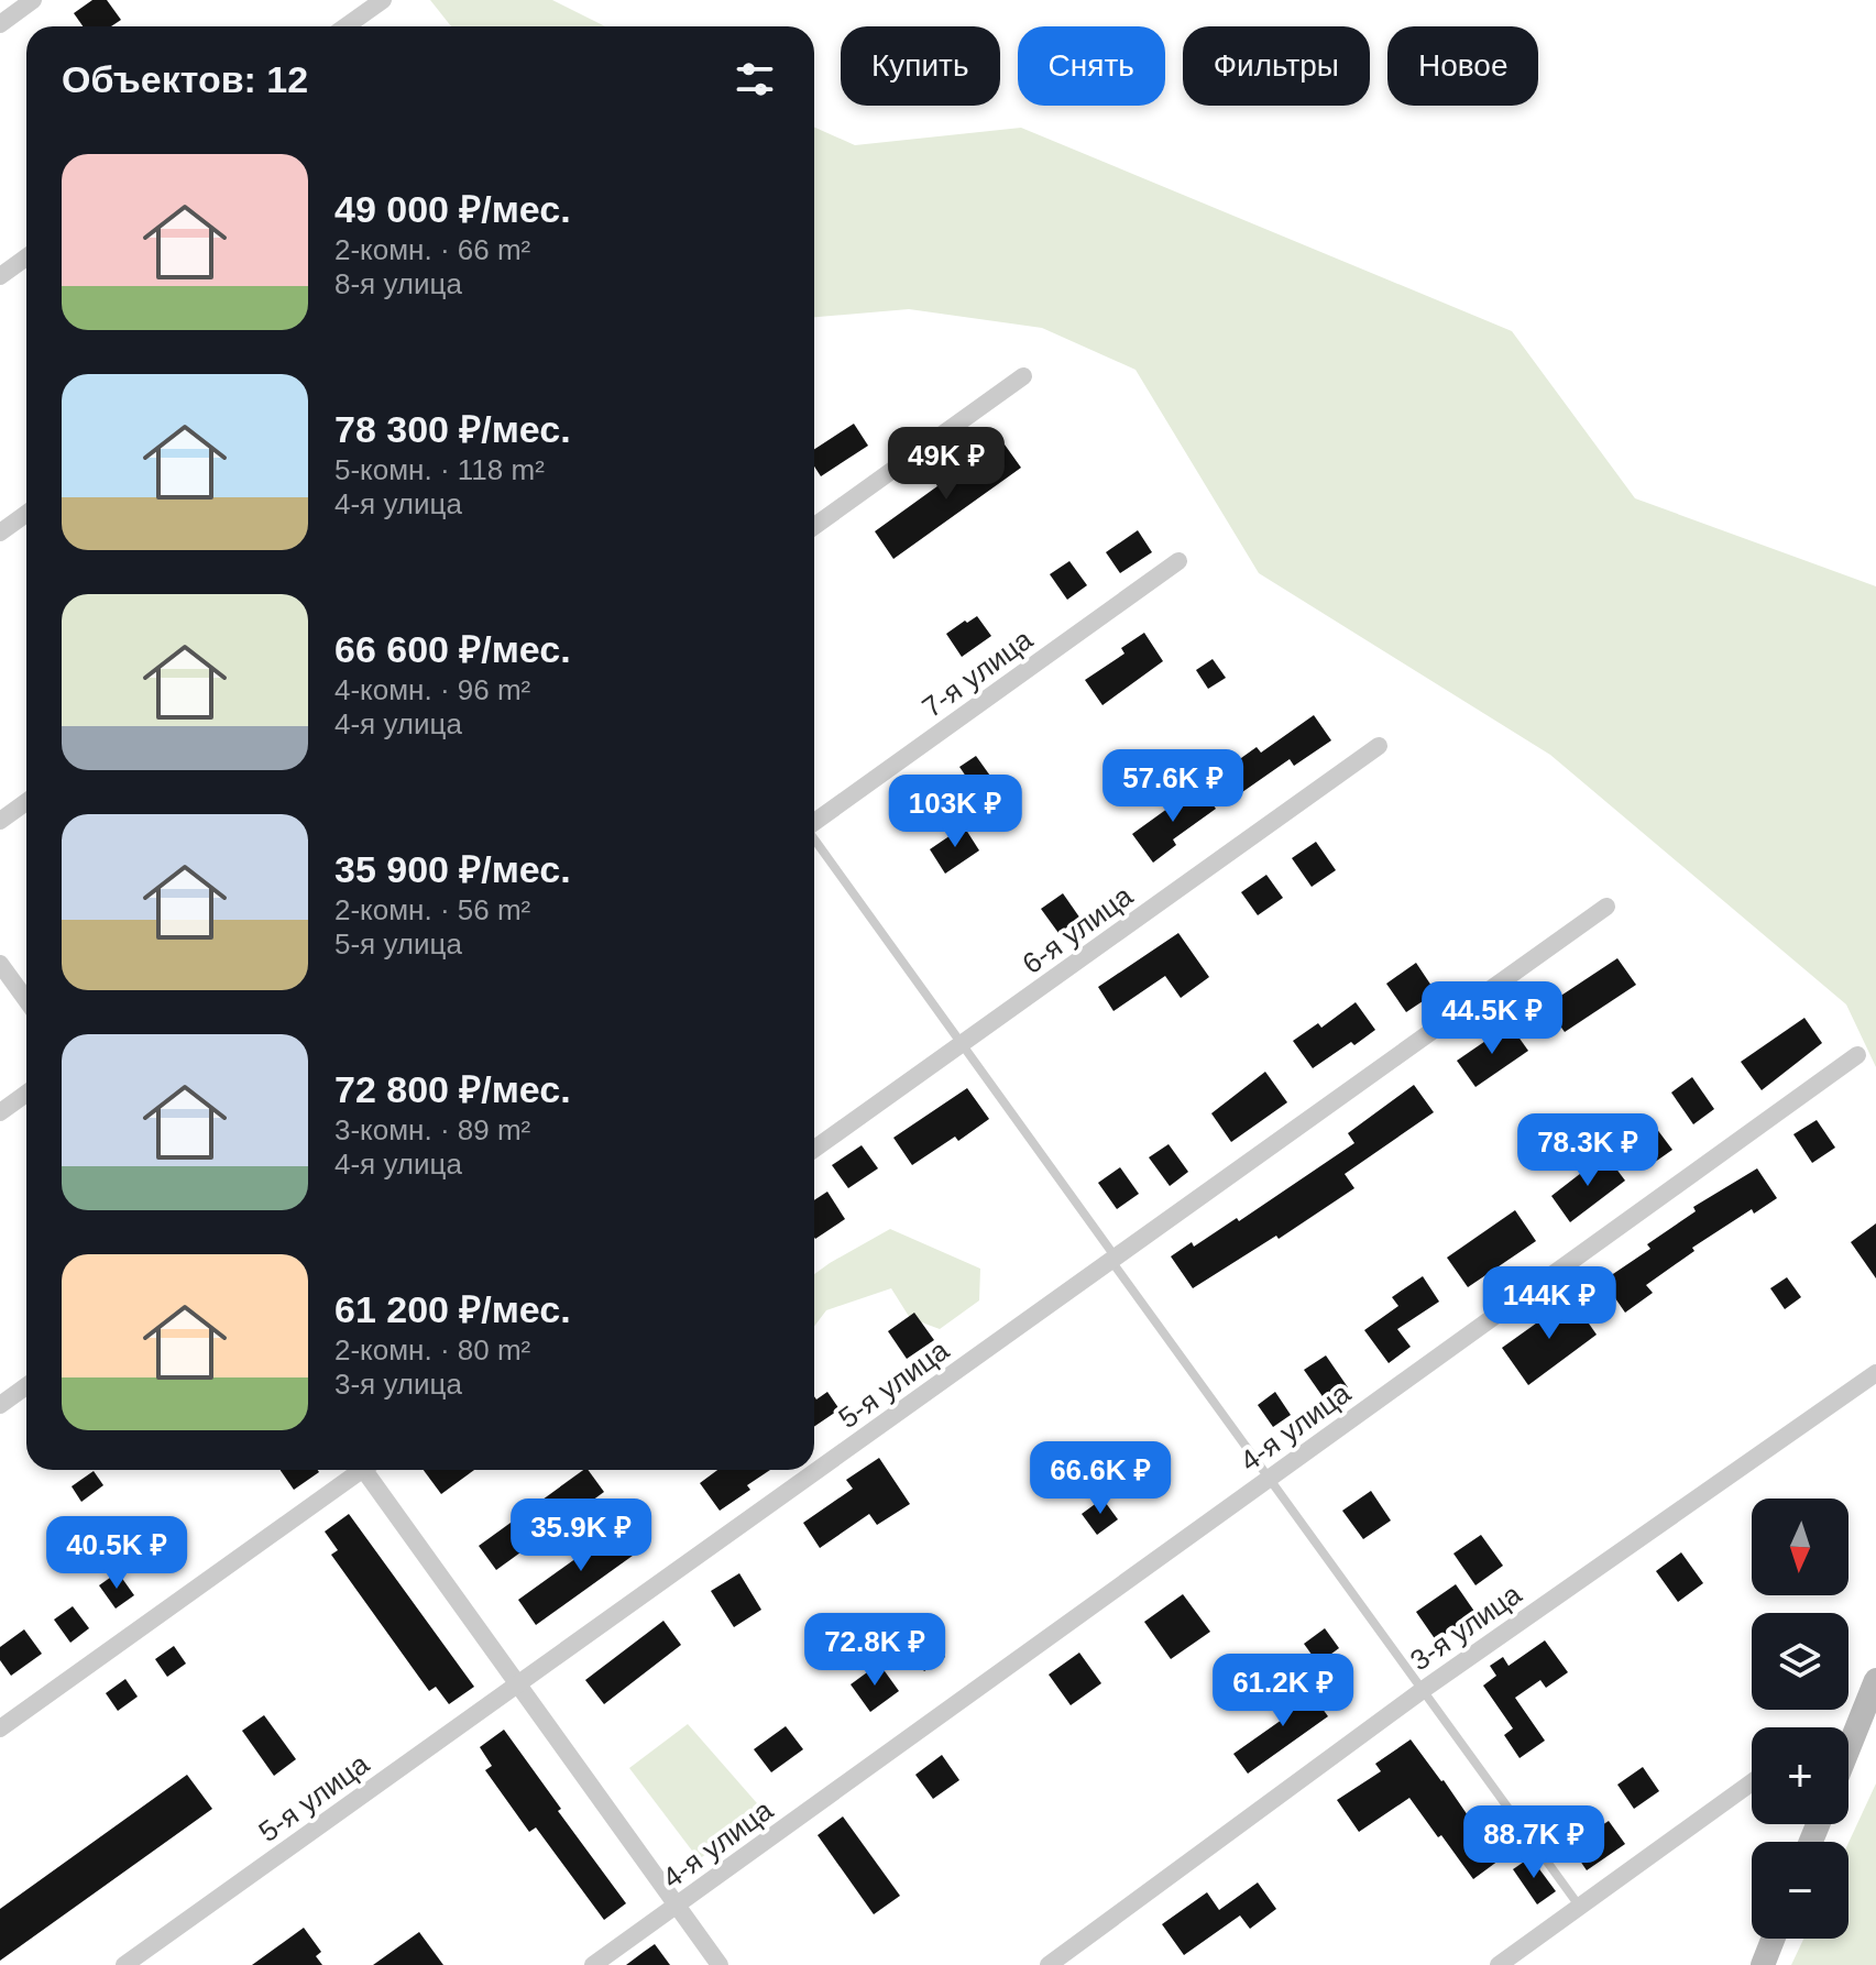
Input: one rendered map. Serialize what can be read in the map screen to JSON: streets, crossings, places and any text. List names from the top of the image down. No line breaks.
{"streets":{"street":["7-я улица","6-я улица","5-я улица","4-я улица","3-я улица"]},"north":"bottom","page":{"chip":["Купить","Снять","Фильтры","Новое"],"heading":"Объектов: 12","list":[{"name":"49 000 ₽/мес.","note":"2-комн. · 66 m² · 8-я улица"},{"name":"78 300 ₽/мес.","note":"5-комн. · 118 m² · 4-я улица"},{"name":"66 600 ₽/мес.","note":"4-комн. · 96 m² · 4-я улица"},{"name":"35 900 ₽/мес.","note":"2-комн. · 56 m² · 5-я улица"},{"name":"72 800 ₽/мес.","note":"3-комн. · 89 m² · 4-я улица"},{"name":"61 200 ₽/мес.","note":"2-комн. · 80 m² · 3-я улица"}],"price":["49K ₽","57.6K ₽","103K ₽","44.5K ₽","78.3K ₽","144K ₽","66.6K ₽","35.9K ₽","40.5K ₽","72.8K ₽","61.2K ₽","88.7K ₽"],"map_buttons":["+","−"]}}
